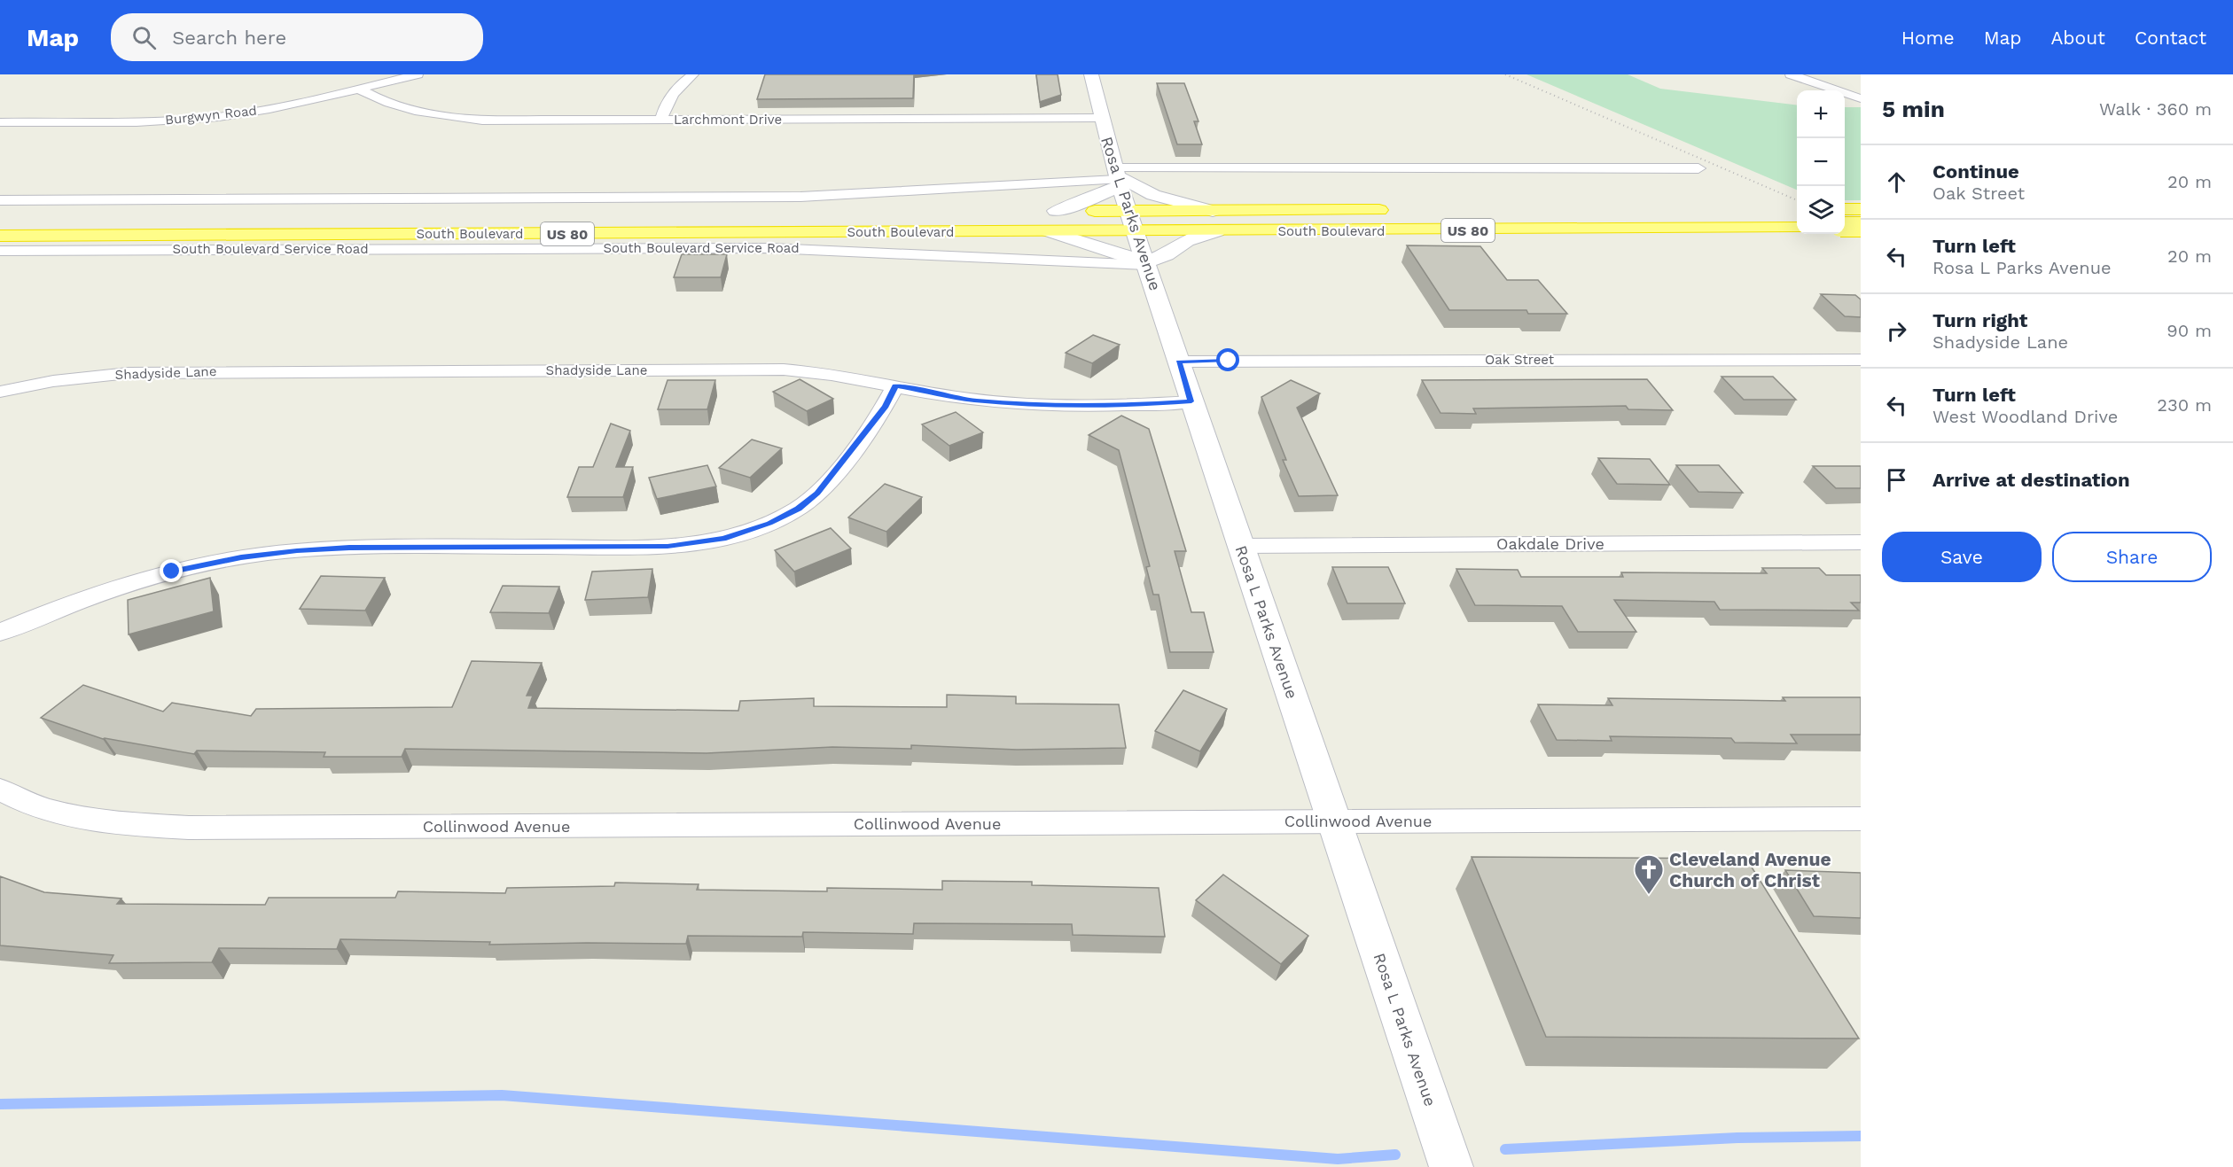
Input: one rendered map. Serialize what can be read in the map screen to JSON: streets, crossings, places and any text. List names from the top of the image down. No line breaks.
{"streets":{"highway":["US 80","South Boulevard"],"street":["Burgwyn Road","Larchmont Drive","Rosa L Parks Avenue","South Boulevard Service Road","Oak Street","Shadyside Lane","Oakdale Drive","Collinwood Avenue"]},"crossings":[["Burgwyn Road","Larchmont Drive"],["Larchmont Drive","Rosa L Parks Avenue"],["Rosa L Parks Avenue","South Boulevard"],["Rosa L Parks Avenue","South Boulevard Service Road"],["Rosa L Parks Avenue","Oak Street"],["Rosa L Parks Avenue","Shadyside Lane"],["Rosa L Parks Avenue","Oakdale Drive"],["Rosa L Parks Avenue","Collinwood Avenue"]],"places":{"church":["Cleveland Avenue Church of Christ"]},"page":{"header":"Map","search":"Search here","nav":["Home","Map","About","Contact"],"heading":["5 min","Walk · 360 m"],"map_buttons":["+","−"],"list":[["Continue","Oak Street","20 m"],["Turn left","Rosa L Parks Avenue","20 m"],["Turn right","Shadyside Lane","90 m"],["Turn left","West Woodland Drive","230 m"],"Arrive at destination"],"buttons":["Save","Share"]}}
